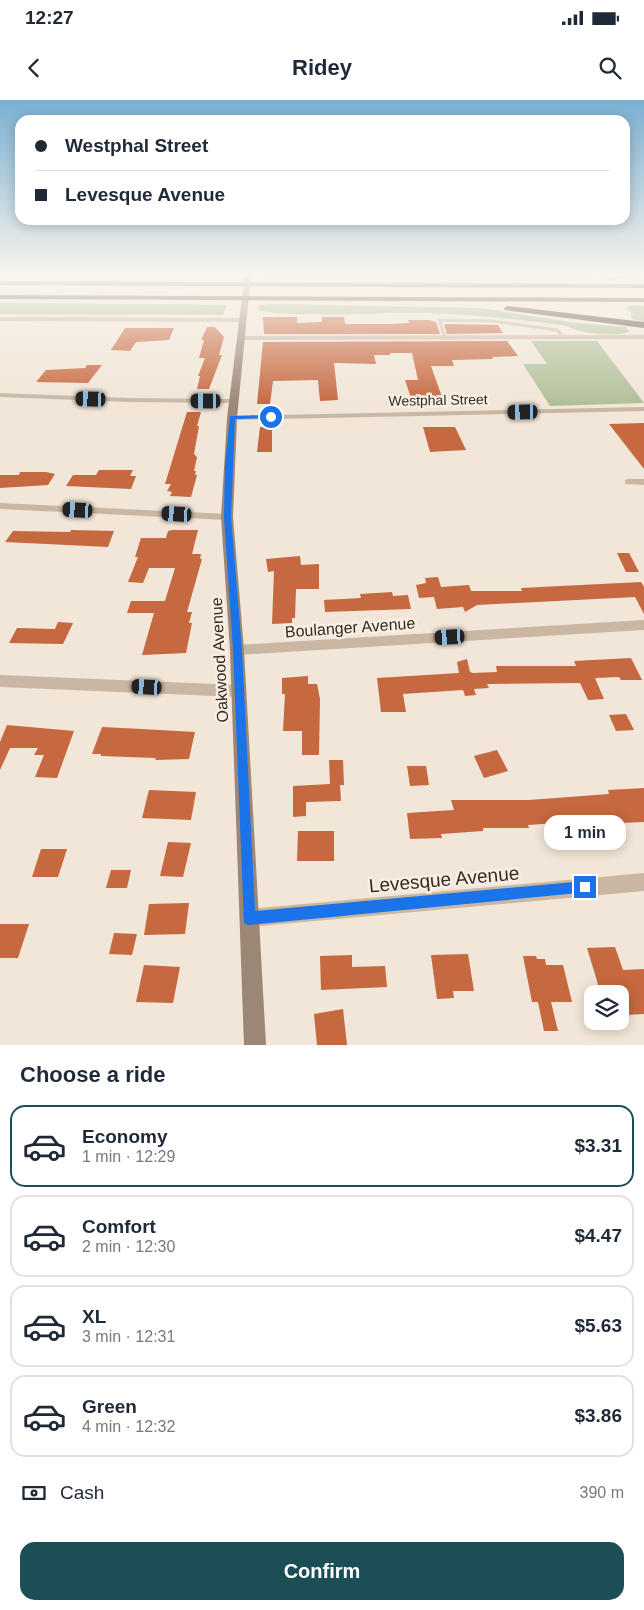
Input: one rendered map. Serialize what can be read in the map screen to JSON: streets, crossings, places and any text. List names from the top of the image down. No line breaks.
{"streets":{"street":["Westphal Street","Boulanger Avenue","Oakwood Avenue","Levesque Avenue"]},"crossings":[["Westphal Street","Oakwood Avenue"],["Boulanger Avenue","Oakwood Avenue"],["Oakwood Avenue","Levesque Avenue"]],"page":{"status":"12:27","header":"Ridey","banner":["Westphal Street","Levesque Avenue"],"bubble":"1 min","heading":"Choose a ride","list":[{"name":"Economy","note":"1 min · 12:29","value":"$3.31"},{"name":"Comfort","note":"2 min · 12:30","value":"$4.47"},{"name":"XL","note":"3 min · 12:31","value":"$5.63"},{"name":"Green","note":"4 min · 12:32","value":"$3.86"}],"pay":["Cash","390 m"],"buttons":"Confirm"}}
